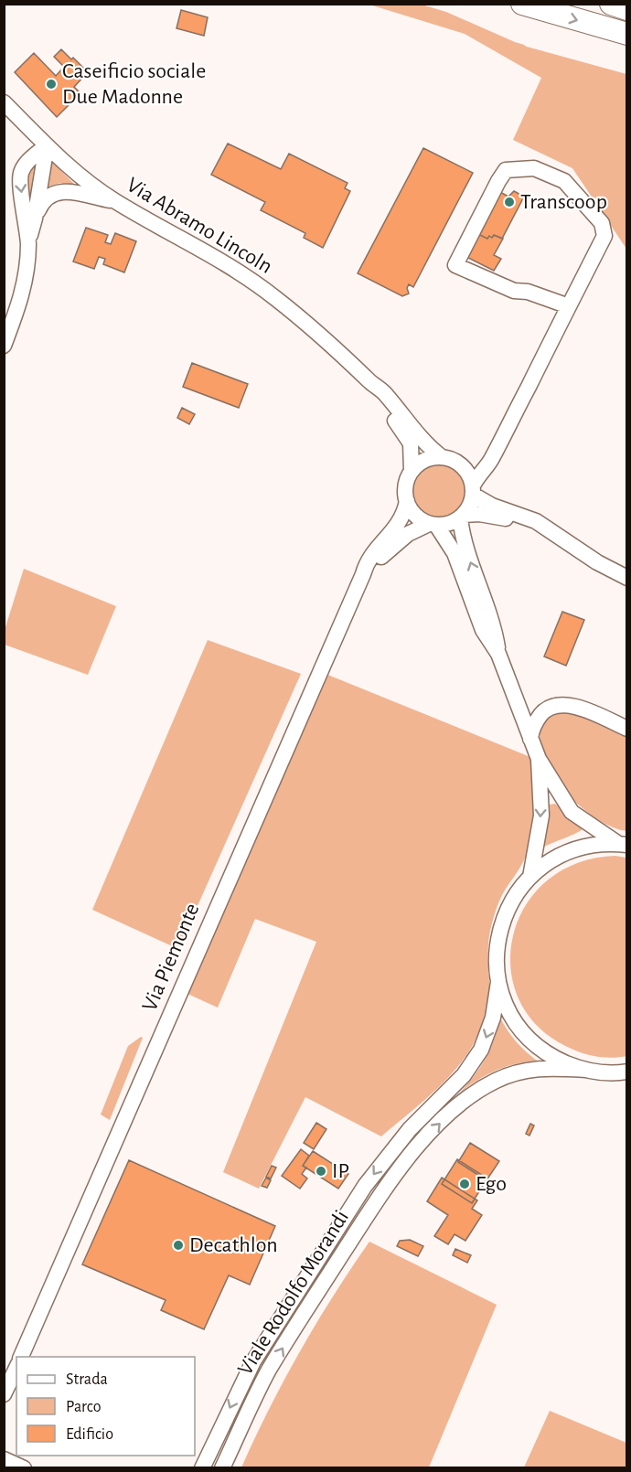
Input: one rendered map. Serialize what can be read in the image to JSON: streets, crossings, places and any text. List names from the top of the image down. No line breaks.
{"streets":{"street":["Via Abramo Lincoln","Via Piemonte","Viale Rodolfo Morandi"]},"crossings":[["Via Abramo Lincoln","Via Piemonte"]],"places":["Caseificio sociale Due Madonne","Transcoop","IP","Ego","Decathlon"],"legend":["Strada","Parco","Edificio"]}
